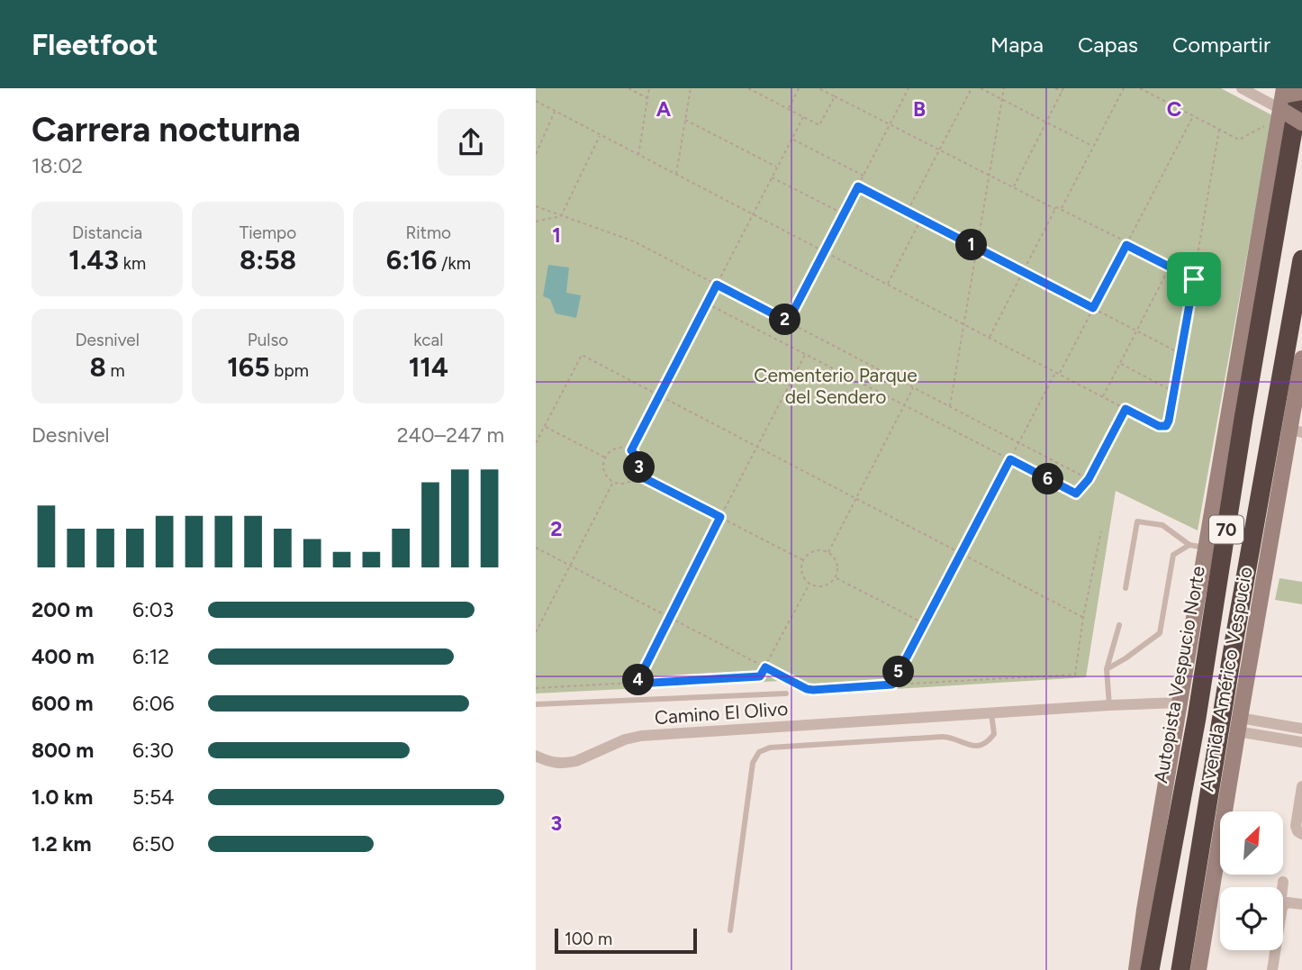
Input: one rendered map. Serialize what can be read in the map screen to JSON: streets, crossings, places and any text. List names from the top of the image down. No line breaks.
{"streets":{"highway":["70","Autopista Vespucio Norte"],"main road":["Avenida Américo Vespucio"],"street":["Camino El Olivo"]},"parks":["Cementerio Parque del Sendero"],"scale_bar":"100 m","north":"top right","page":{"header":"Fleetfoot","nav":["Mapa","Capas","Compartir"],"heading":["Carrera nocturna","18:02"],"stats":[["Distancia","1.43 km"],["Tiempo","8:58"],["Ritmo","6:16 /km"],["Desnivel","8 m"],["Pulso","165 bpm"],["kcal","114"]],"pins":["1","2","3","6","5","4"],"chart":["Desnivel","240–247 m"],"list":[{"name":"200 m","note":"6:03"},{"name":"400 m","note":"6:12"},{"name":"600 m","note":"6:06"},{"name":"800 m","note":"6:30"},{"name":"1.0 km","note":"5:54"},{"name":"1.2 km","note":"6:50"}],"scale":"100 m"},"grid":{"columns":["A","B","C"],"rows":["1","2","3"]}}
